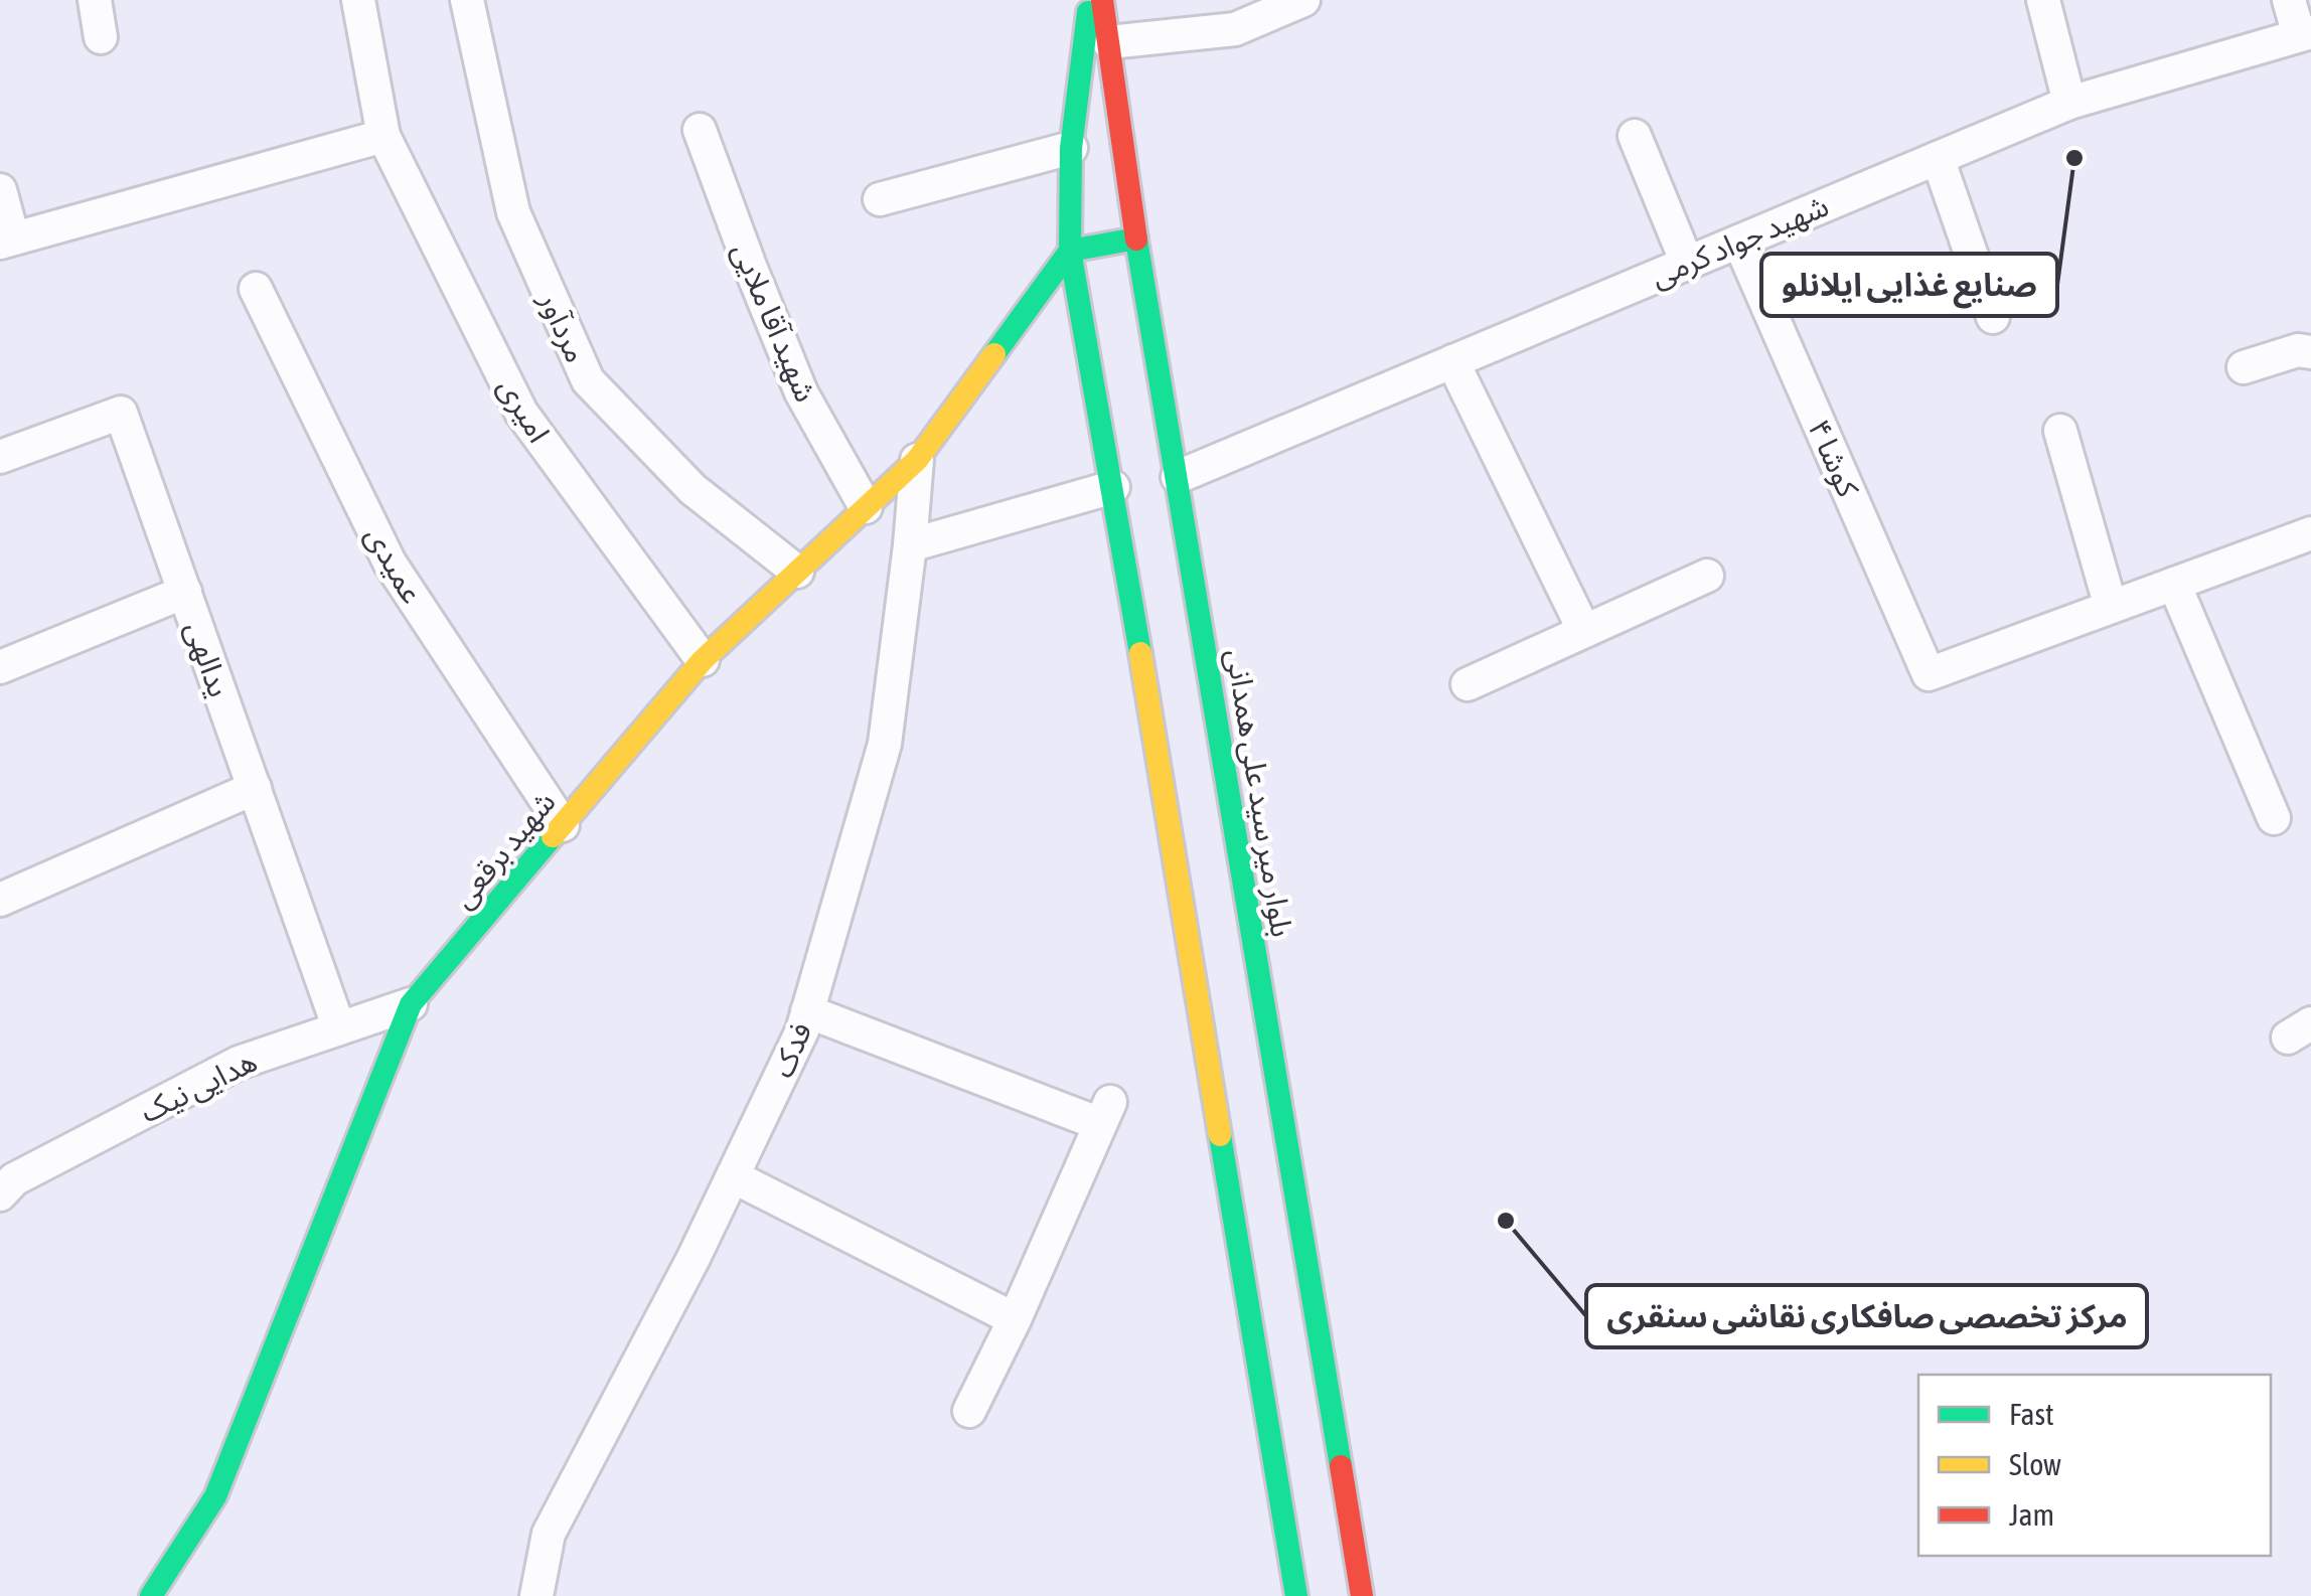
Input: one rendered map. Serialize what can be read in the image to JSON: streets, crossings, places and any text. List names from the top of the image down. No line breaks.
{"streets":{"main road":["بلوار میر سید علی همدانی","شهید برقعی"],"street":["شهید جواد کرمی","شهید آقا ملایی","مردآور","امیری","کوشا ۴","عمیدی","یدالهی","فدک","هدایی نیک"]},"crossings":[["شهید جواد کرمی","کوشا ۴"],["شهید جواد کرمی","بلوار میر سید علی همدانی"],["شهید آقا ملایی","شهید برقعی"],["مردآور","شهید برقعی"],["امیری","شهید برقعی"],["عمیدی","شهید برقعی"],["یدالهی","هدایی نیک"],["شهید برقعی","فدک"],["شهید برقعی","هدایی نیک"]],"places":["صنایع غذایی ایلانلو","مرکز تخصصی صافکاری نقاشی سنقری"],"legend":["Fast","Slow","Jam"]}
